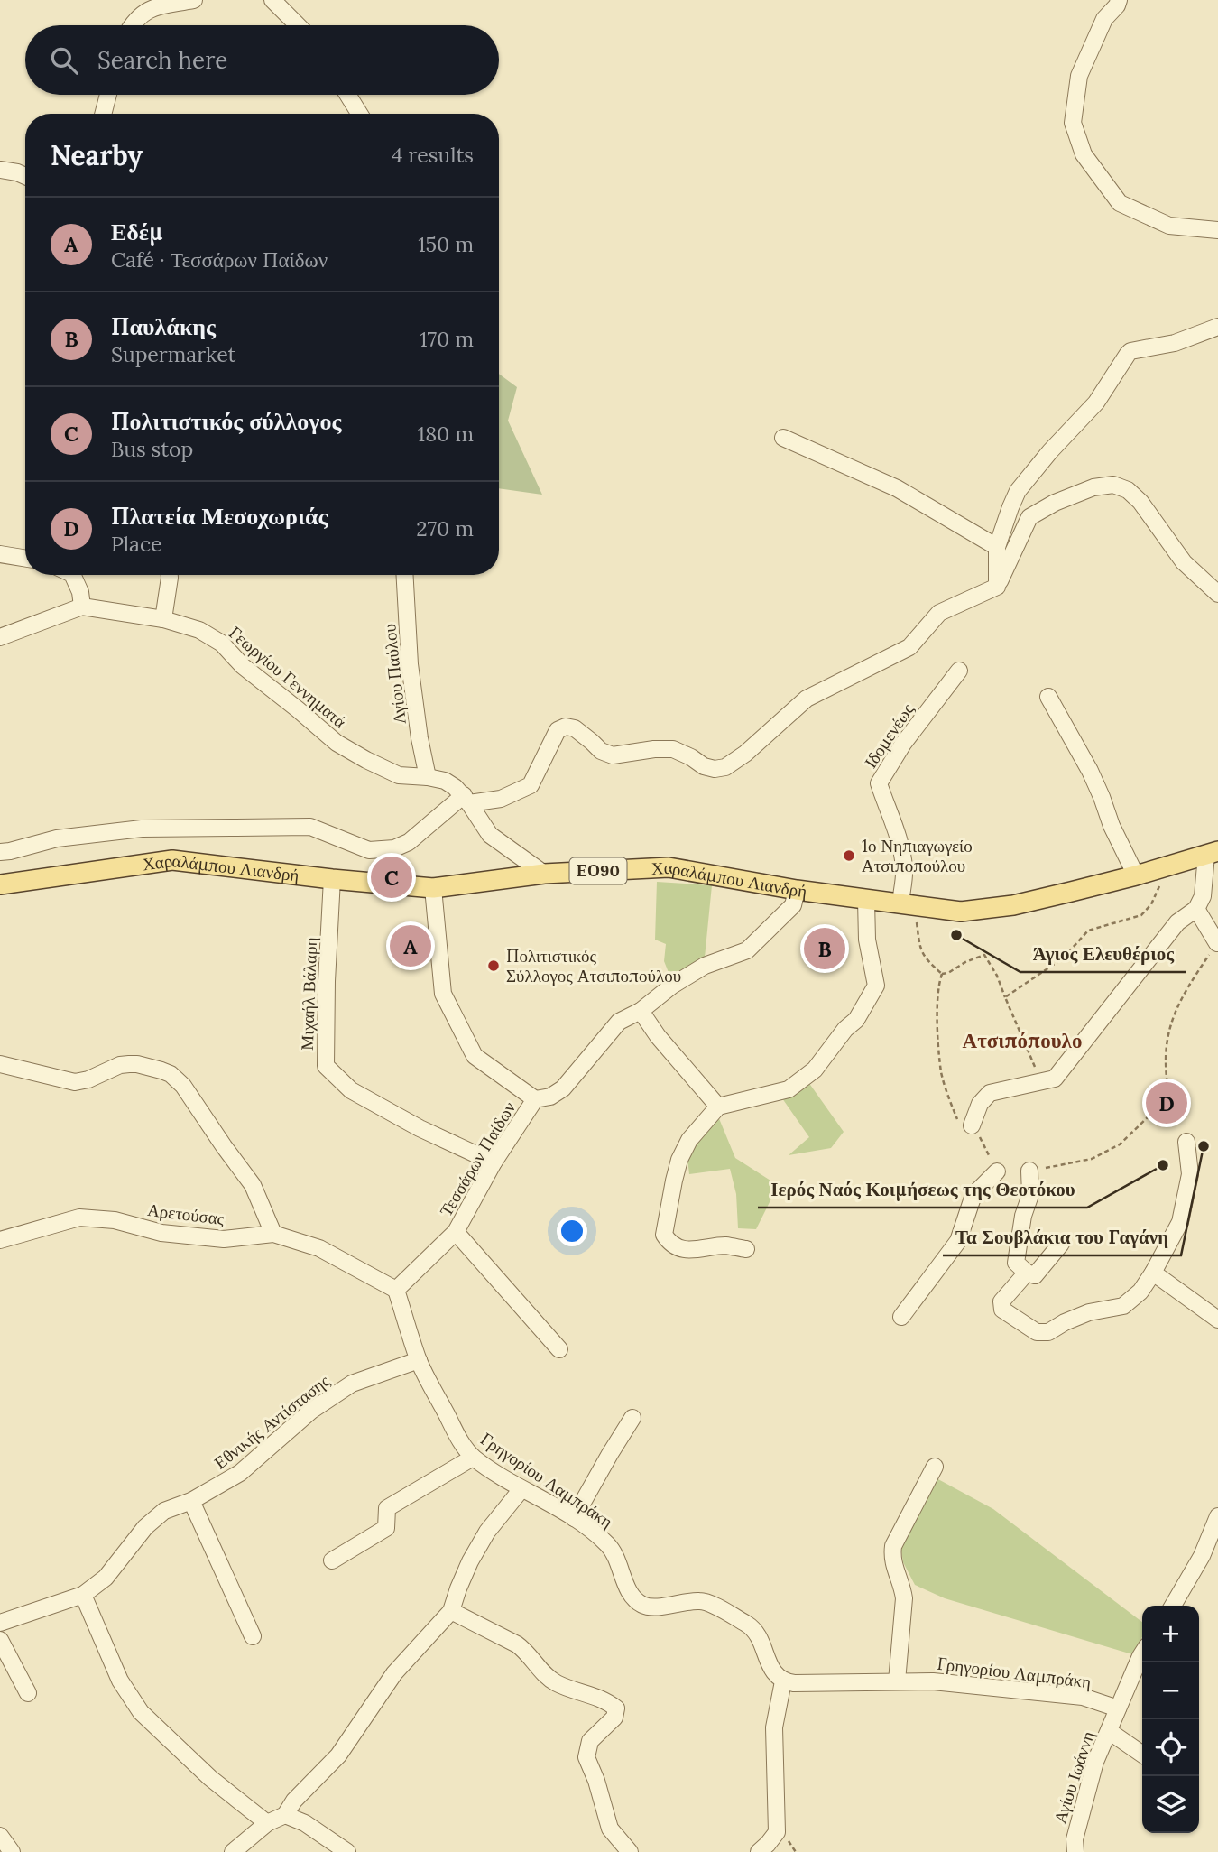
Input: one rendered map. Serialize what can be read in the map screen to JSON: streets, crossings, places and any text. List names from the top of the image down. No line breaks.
{"streets":{"main road":["Χαραλάμπου Λιανδρή","ΕΟ90"],"street":["Αγίου Παύλου","Γεωργίου Γεννηματά","Ιδομενέως","Μιχαήλ Βάλαρη","Τεσσάρων Παίδων","Αρετούσας","Εθνικής Αντίστασης","Γρηγορίου Λαμπράκη","Αγίου Ιωάννη"]},"crossings":[["Αγίου Παύλου","Γεωργίου Γεννηματά"],["Ιδομενέως","Χαραλάμπου Λιανδρή"],["Χαραλάμπου Λιανδρή","Μιχαήλ Βάλαρη"],["Χαραλάμπου Λιανδρή","Τεσσάρων Παίδων"],["Μιχαήλ Βάλαρη","Τεσσάρων Παίδων"],["Τεσσάρων Παίδων","Αρετούσας"],["Τεσσάρων Παίδων","Γρηγορίου Λαμπράκη"],["Αρετούσας","Γρηγορίου Λαμπράκη"],["Εθνικής Αντίστασης","Γρηγορίου Λαμπράκη"],["Γρηγορίου Λαμπράκη","Αγίου Ιωάννη"]],"districts":["Ατσιπόπουλο"],"places":["1ο Νηπιαγωγείο Ατσιποπούλου","Άγιος Ελευθέριος","Πολιτιστικός Σύλλογος Ατσιποπούλου","Τα Σουβλάκια του Γαγάνη","Ιερός Ναός Κοιμήσεως της Θεοτόκου"],"page":{"search":"Search here","heading":["Nearby","4 results"],"list":[{"mark":"A","name":"Εδέμ","note":"Café · Τεσσάρων Παίδων","value":"150 m"},{"mark":"B","name":"Παυλάκης","note":"Supermarket","value":"170 m"},{"mark":"C","name":"Πολιτιστικός σύλλογος","note":"Bus stop","value":"180 m"},{"mark":"D","name":"Πλατεία Μεσοχωριάς","note":"Place","value":"270 m"}],"pins":["C","A","B","D"],"map_buttons":["+","−"]}}
